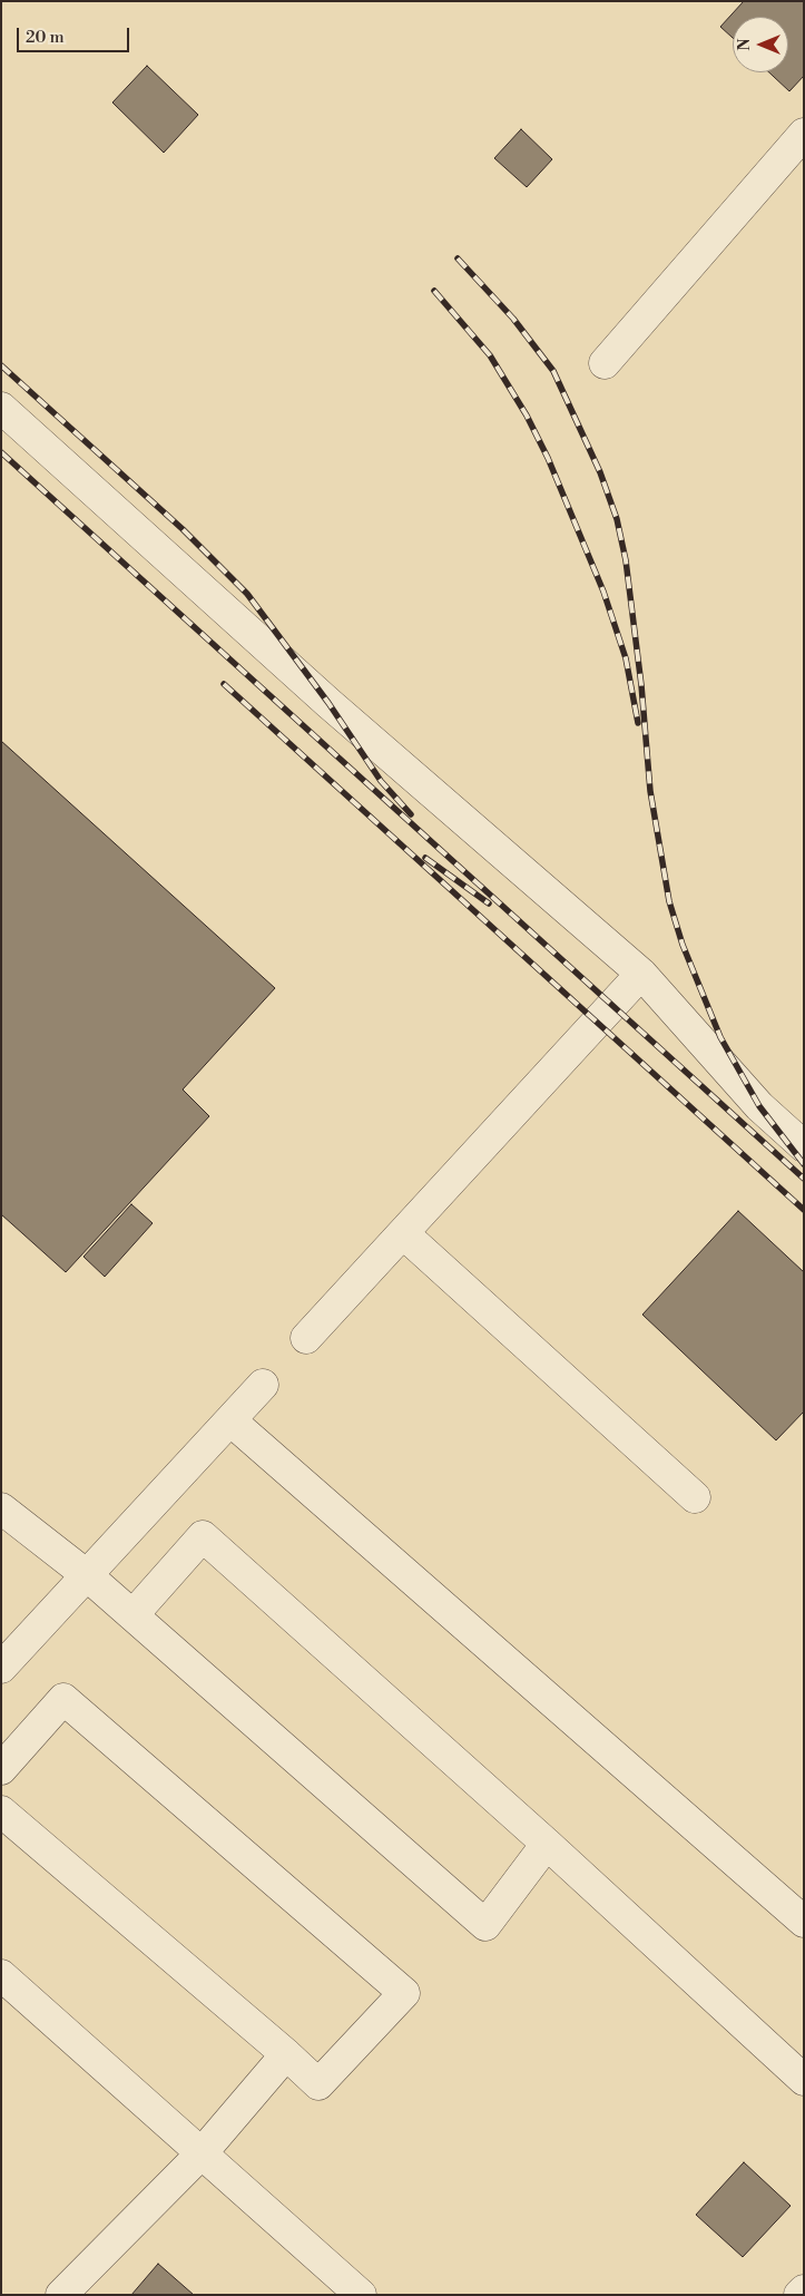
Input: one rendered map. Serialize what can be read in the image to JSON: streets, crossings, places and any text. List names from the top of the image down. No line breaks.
{"scale_bar":"20 m","north":"left"}
